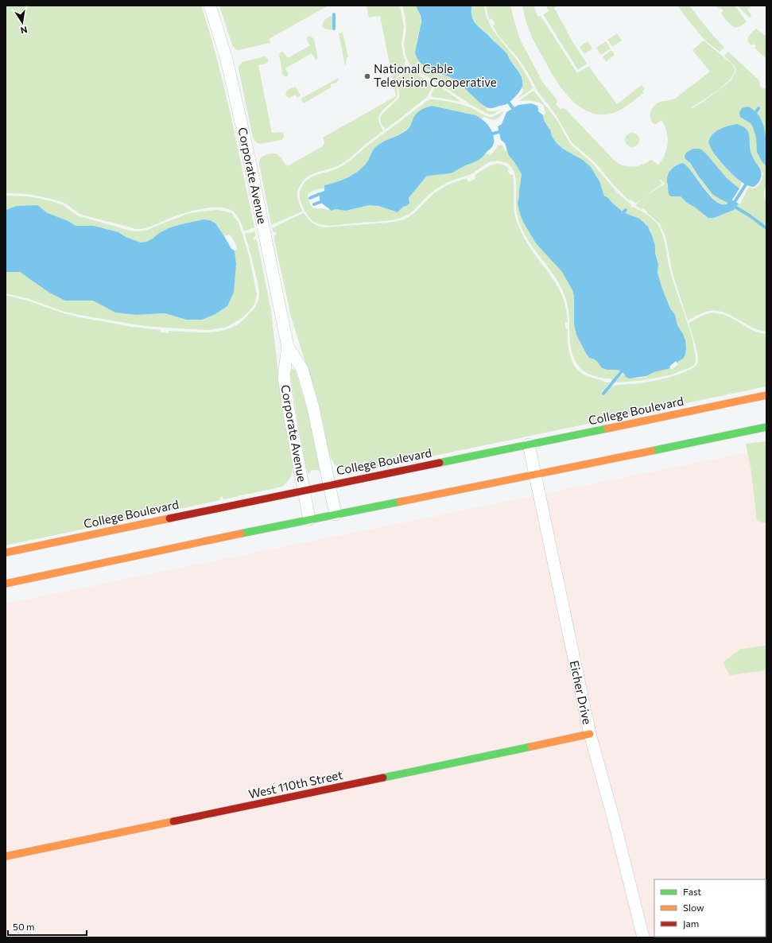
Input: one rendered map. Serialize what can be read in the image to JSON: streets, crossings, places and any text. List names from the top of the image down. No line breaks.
{"streets":{"main road":["College Boulevard","West 110th Street"],"street":["Corporate Avenue","Eicher Drive"]},"crossings":[["Corporate Avenue","College Boulevard"],["College Boulevard","Eicher Drive"],["Eicher Drive","West 110th Street"]],"places":["National Cable Television Cooperative"],"legend":["Fast","Slow","Jam"],"scale_bar":"50 m","north":"bottom"}
